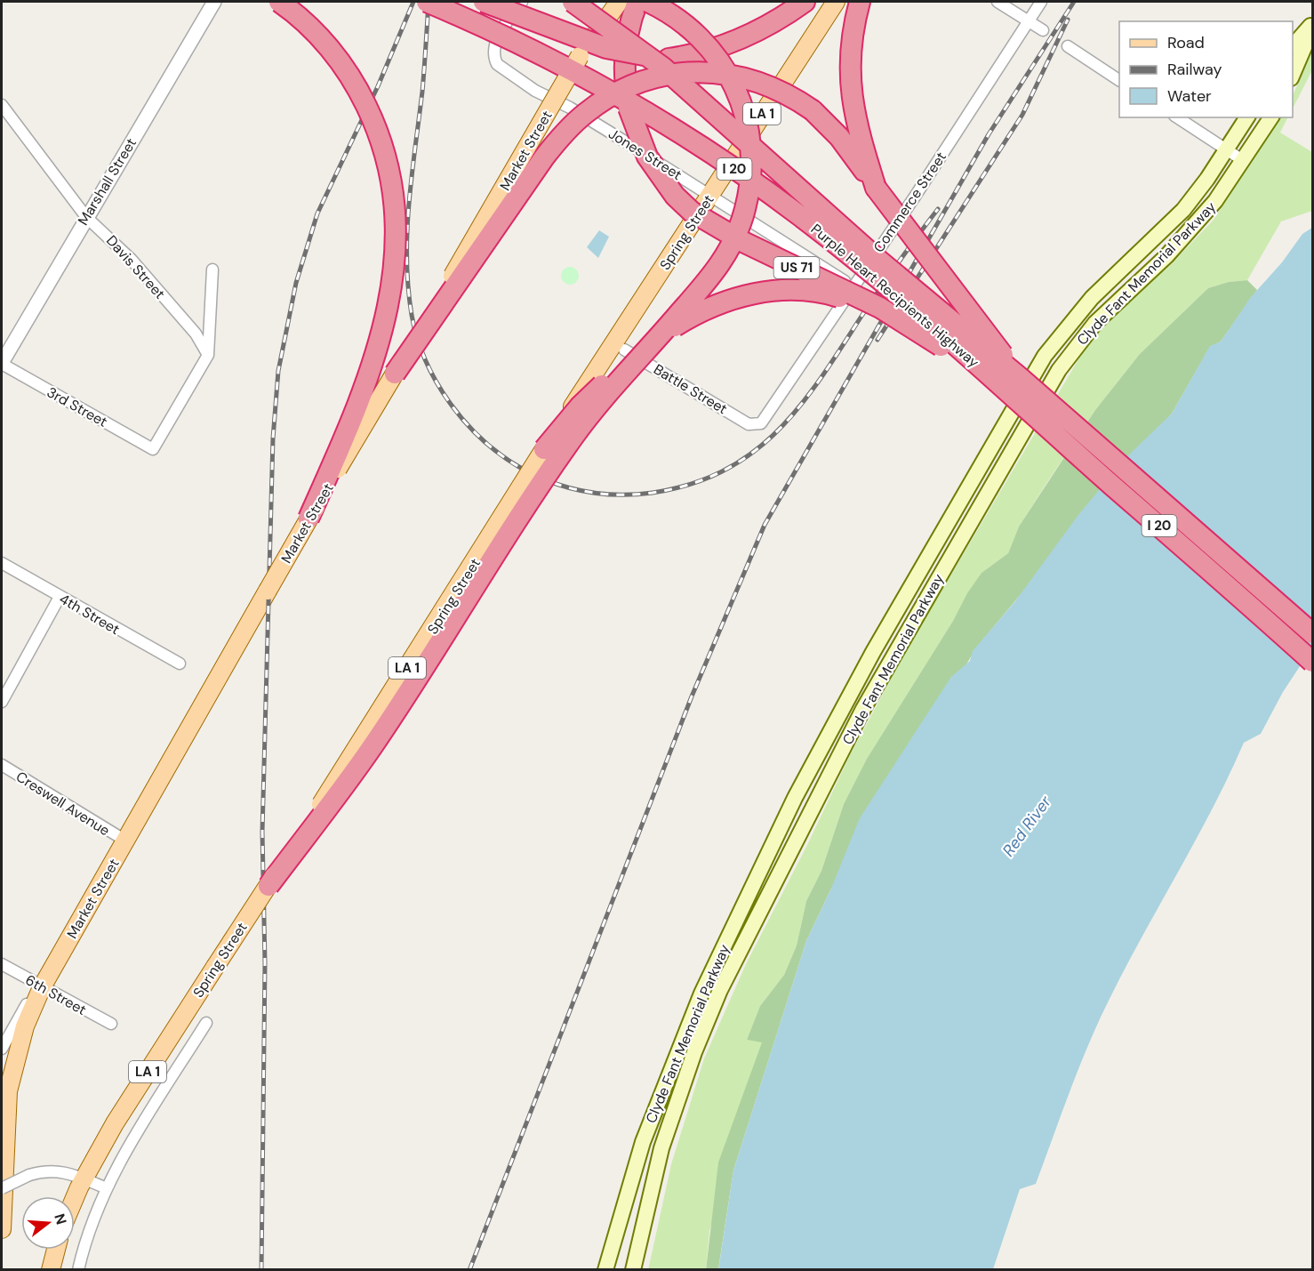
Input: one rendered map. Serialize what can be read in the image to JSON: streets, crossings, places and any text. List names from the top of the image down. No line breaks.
{"streets":{"highway":["I 20","US 71","Purple Heart Recipients Highway"],"main road":["LA 1","Market Street","Spring Street","Clyde Fant Memorial Parkway"],"street":["Jones Street","Marshall Street","Commerce Street","Davis Street","Battle Street","3rd Street","4th Street","Creswell Avenue","6th Street"]},"crossings":[["Market Street","Creswell Avenue"],["Market Street","6th Street"],["Jones Street","Commerce Street"],["Jones Street","Spring Street"],["Marshall Street","Davis Street"],["Marshall Street","3rd Street"],["Commerce Street","Battle Street"],["Davis Street","3rd Street"],["US 71","Purple Heart Recipients Highway"]],"water":["Red River"],"legend":["Road","Railway","Water"],"north":"right"}
